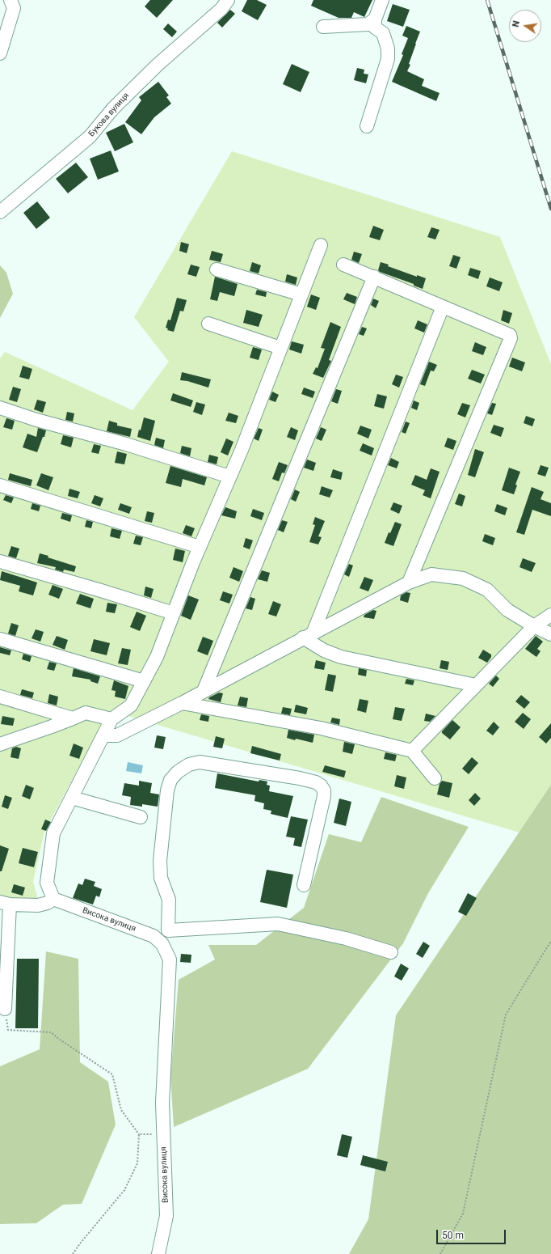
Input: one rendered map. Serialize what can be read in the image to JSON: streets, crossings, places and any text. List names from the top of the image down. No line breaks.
{"streets":{"street":["Букова вулиця","Висока вулиця"]},"scale_bar":"50 m","north":"left"}
